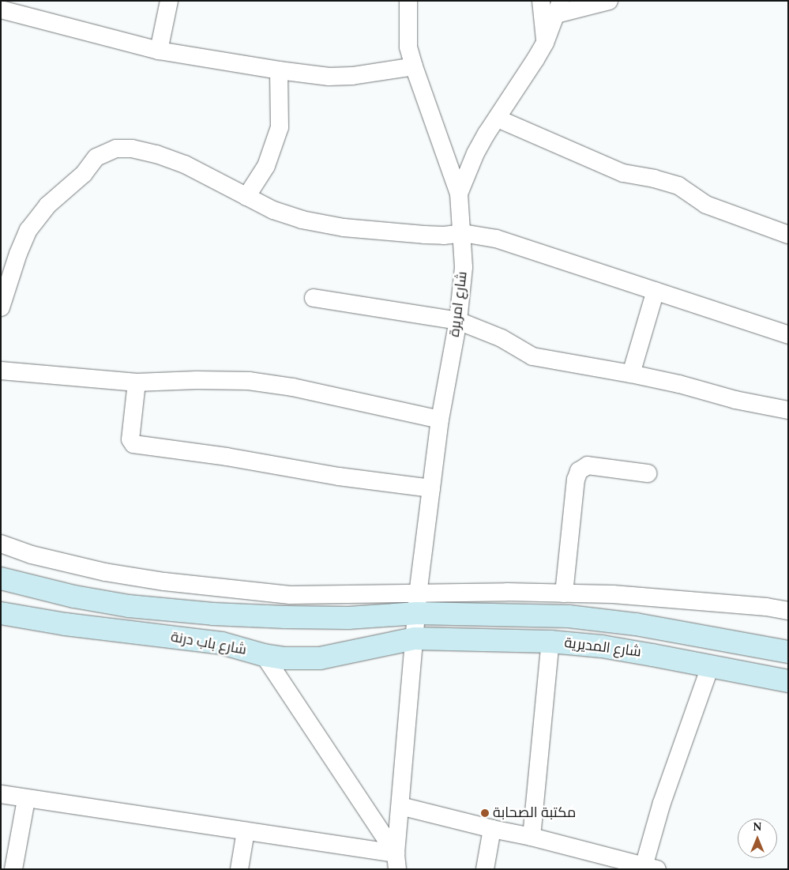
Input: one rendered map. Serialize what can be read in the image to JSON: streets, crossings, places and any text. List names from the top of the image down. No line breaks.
{"streets":{"main road":["شارع باب درنة","شارع المديرية"],"street":["شارع امريرة"]},"crossings":[["شارع امريرة","شارع باب درنة"],["شارع امريرة","شارع المديرية"],["شارع باب درنة","شارع المديرية"]],"places":["مكتبة الصحابة"],"north":"top"}
